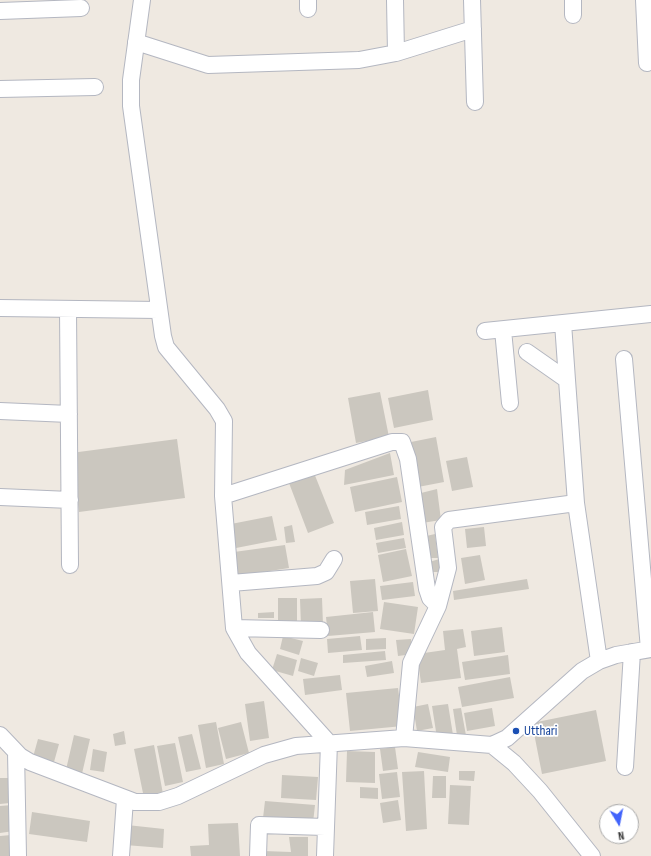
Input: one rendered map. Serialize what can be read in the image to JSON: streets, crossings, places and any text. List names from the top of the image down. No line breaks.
{"places":["Utthari"],"north":"bottom"}
